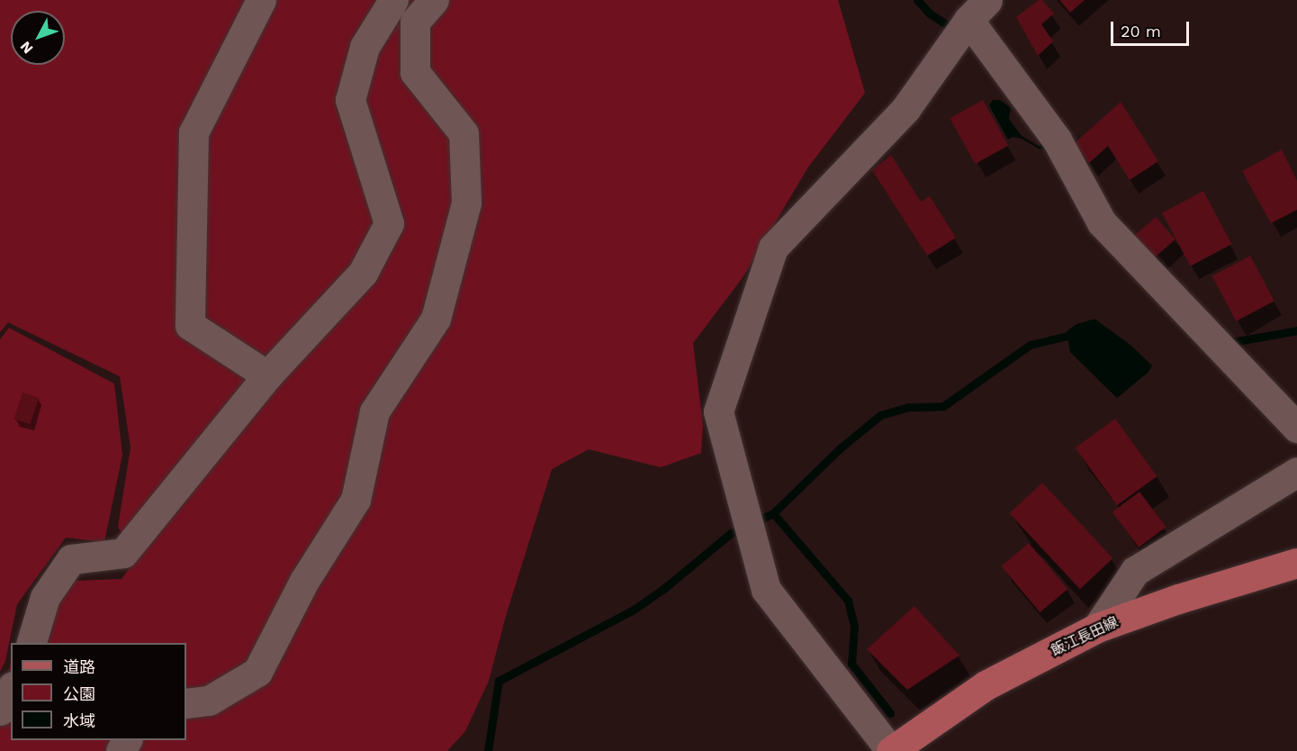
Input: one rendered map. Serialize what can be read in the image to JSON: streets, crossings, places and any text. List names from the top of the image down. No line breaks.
{"streets":{"main road":["飯江長田線"]},"legend":["道路","公園","水域"],"scale_bar":"20 m","north":"bottom left"}
